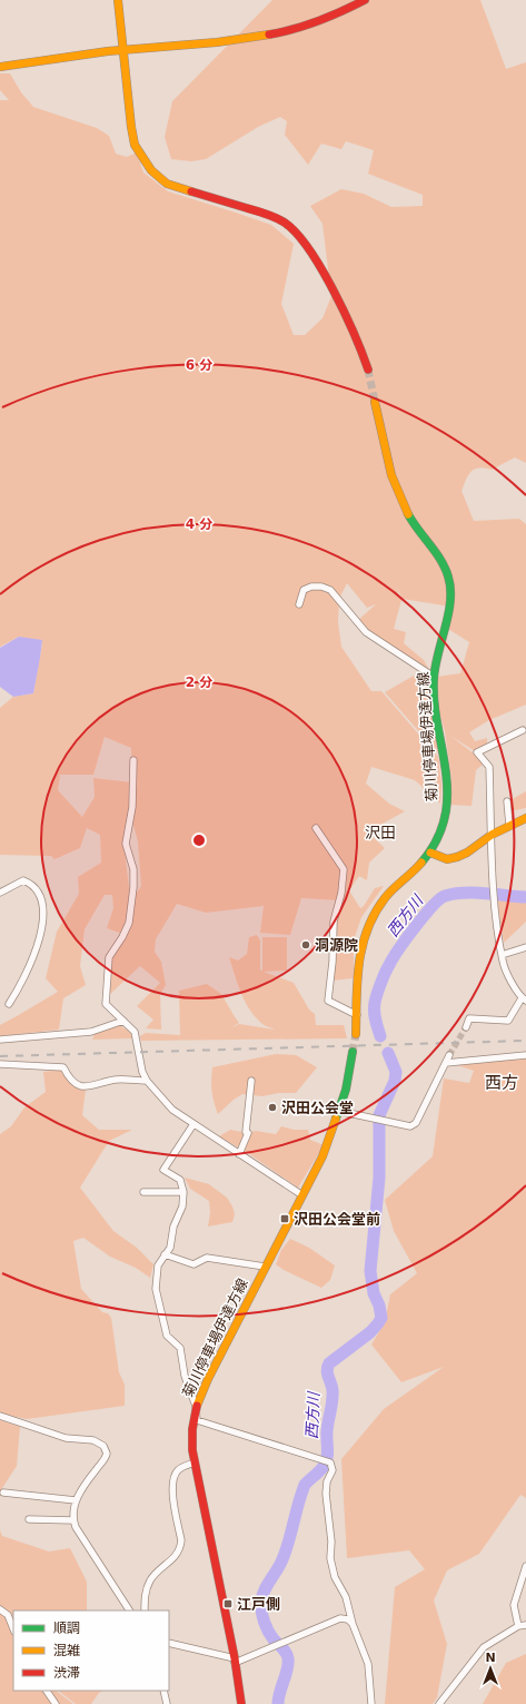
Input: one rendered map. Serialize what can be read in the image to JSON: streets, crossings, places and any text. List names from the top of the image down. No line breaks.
{"streets":{"main road":["菊川停車場伊達方線"]},"districts":["沢田","西方"],"water":["西方川"],"places":{"other":["洞源院","沢田公会堂"],"transit":["沢田公会堂前","江戸側"]},"legend":["順調","混雑","渋滞"],"north":"top","rings":["6 分","4 分","2 分"]}
